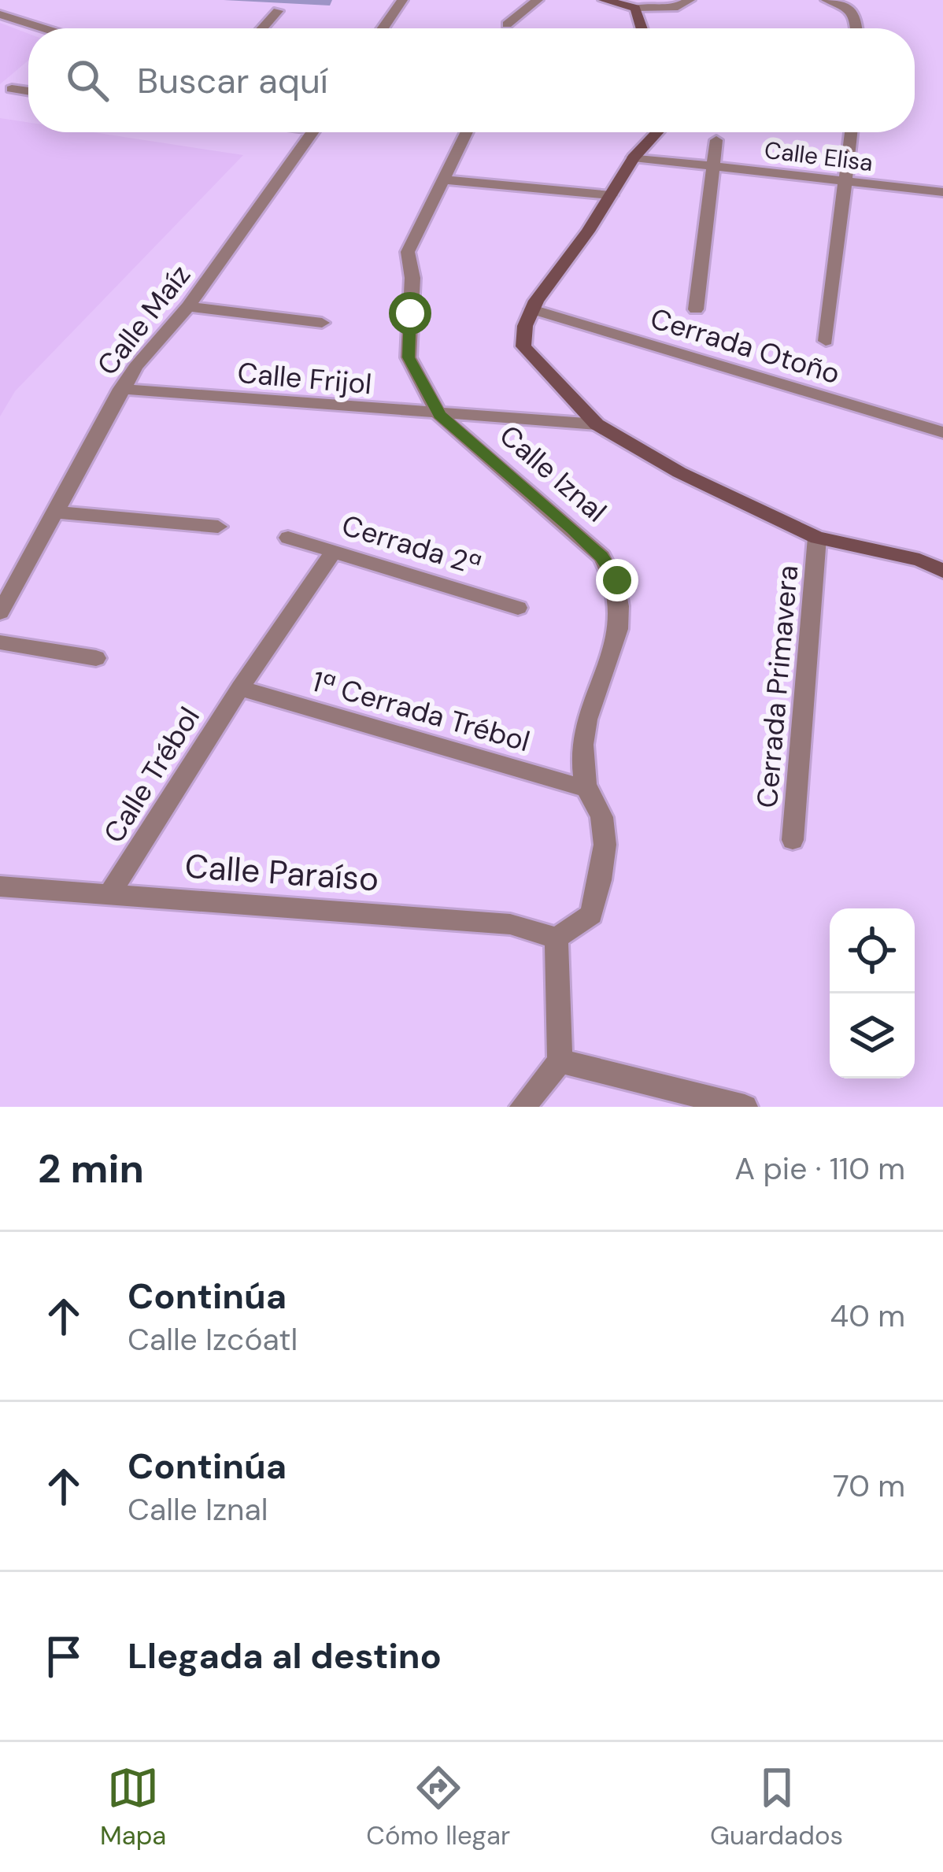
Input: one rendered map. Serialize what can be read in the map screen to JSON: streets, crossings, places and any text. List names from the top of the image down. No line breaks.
{"streets":{"street":["Calle Elisa","Calle Maíz","Cerrada Otoño","Calle Frijol","Calle Iznal","Cerrada 2ª","Cerrada Primavera","1ª Cerrada Trébol","Calle Trébol","Calle Paraíso"]},"crossings":[["Calle Maíz","Calle Frijol"],["Calle Frijol","Calle Iznal"],["Calle Iznal","1ª Cerrada Trébol"],["Calle Iznal","Calle Paraíso"],["Cerrada 2ª","Calle Trébol"],["1ª Cerrada Trébol","Calle Trébol"],["Calle Trébol","Calle Paraíso"]],"page":{"search":"Buscar aquí","heading":["2 min","A pie · 110 m"],"list":[["Continúa","Calle Izcóatl","40 m"],["Continúa","Calle Iznal","70 m"],"Llegada al destino"],"nav":["Mapa","Cómo llegar","Guardados"]}}
